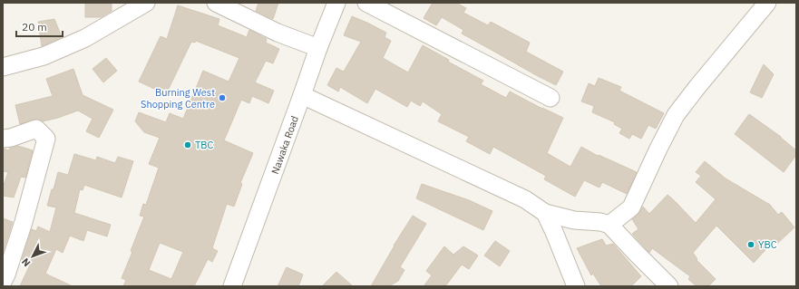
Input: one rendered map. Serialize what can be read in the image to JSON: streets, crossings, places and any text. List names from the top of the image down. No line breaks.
{"streets":{"street":["Nawaka Road"]},"places":["Burning West Shopping Centre","TBC","YBC"],"scale_bar":"20 m","north":"bottom left"}
